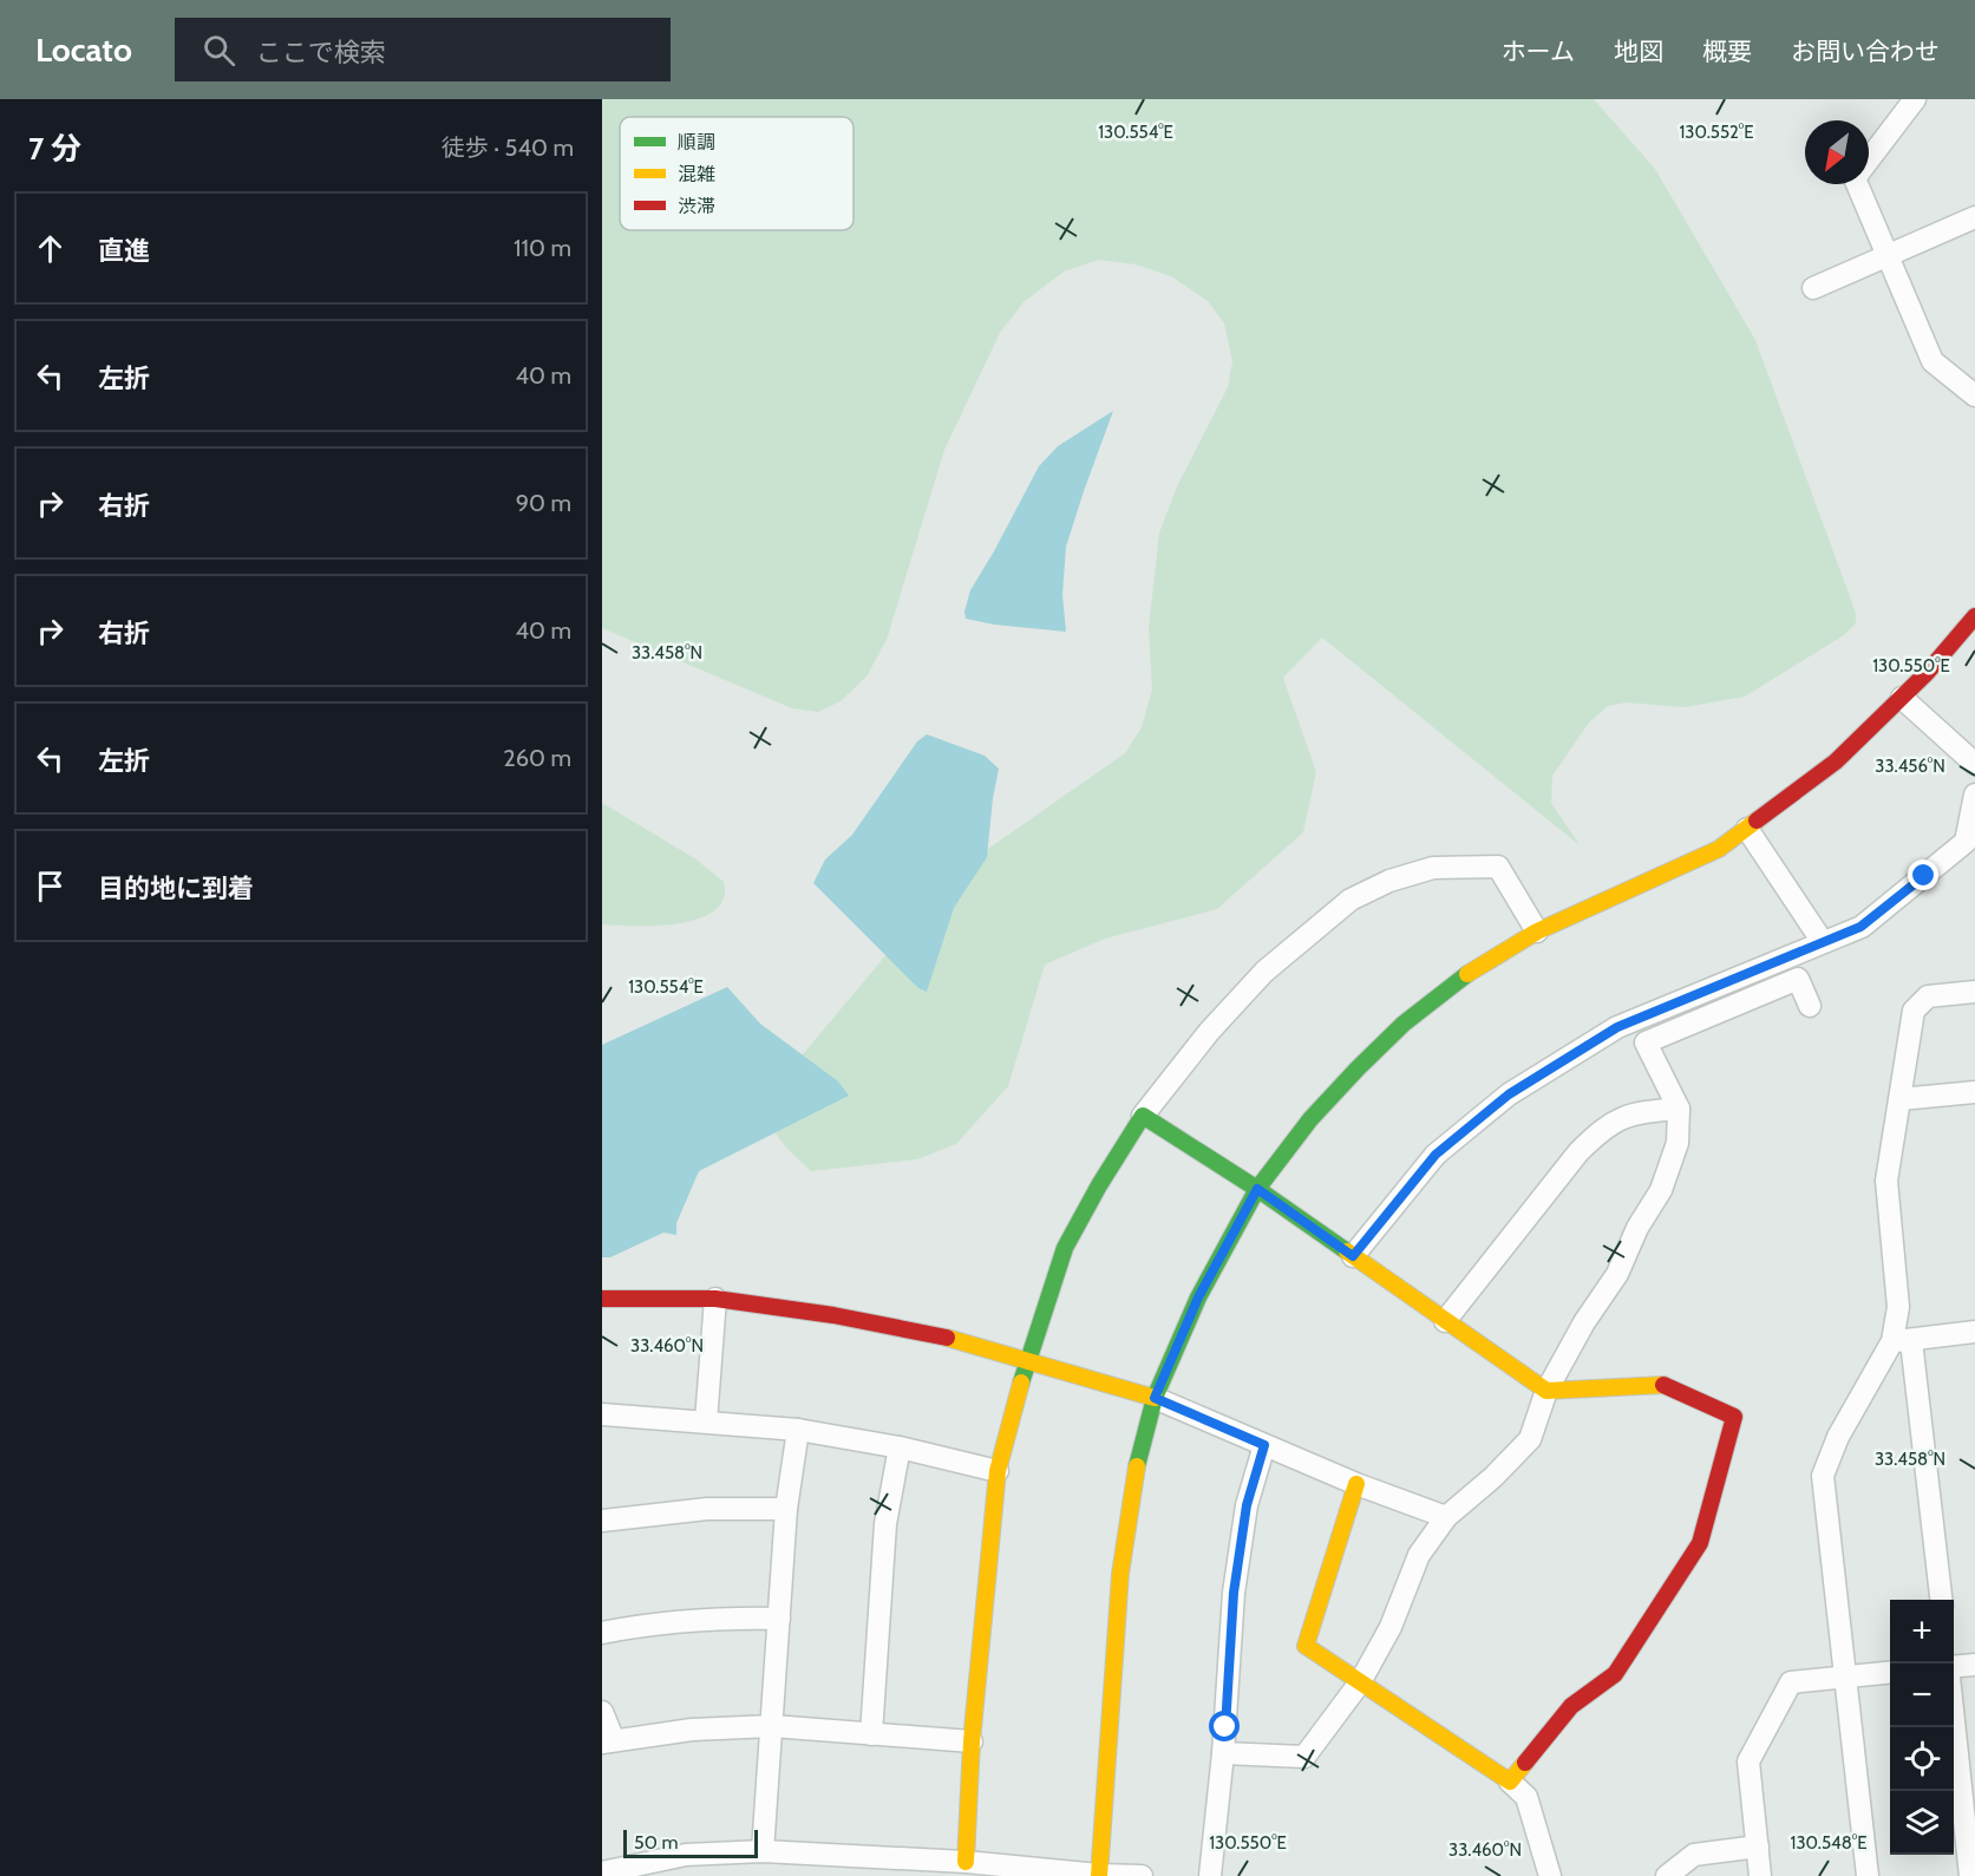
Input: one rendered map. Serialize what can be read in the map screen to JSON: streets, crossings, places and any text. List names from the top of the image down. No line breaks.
{"legend":["順調","混雑","渋滞"],"scale_bar":"50 m","north":"bottom left","page":{"header":"Locato","search":"ここで検索","nav":["ホーム","地図","概要","お問い合わせ"],"heading":["7 分","徒歩 · 540 m"],"list":[["直進","110 m"],["左折","40 m"],["右折","90 m"],["右折","40 m"],["左折","260 m"],"目的地に到着"],"map_buttons":["+","−"],"scale":"50 m"},"coordinates":["130.554°E","130.552°E","33.458°N","130.550°E","33.456°N","33.460°N","130.548°E"]}
